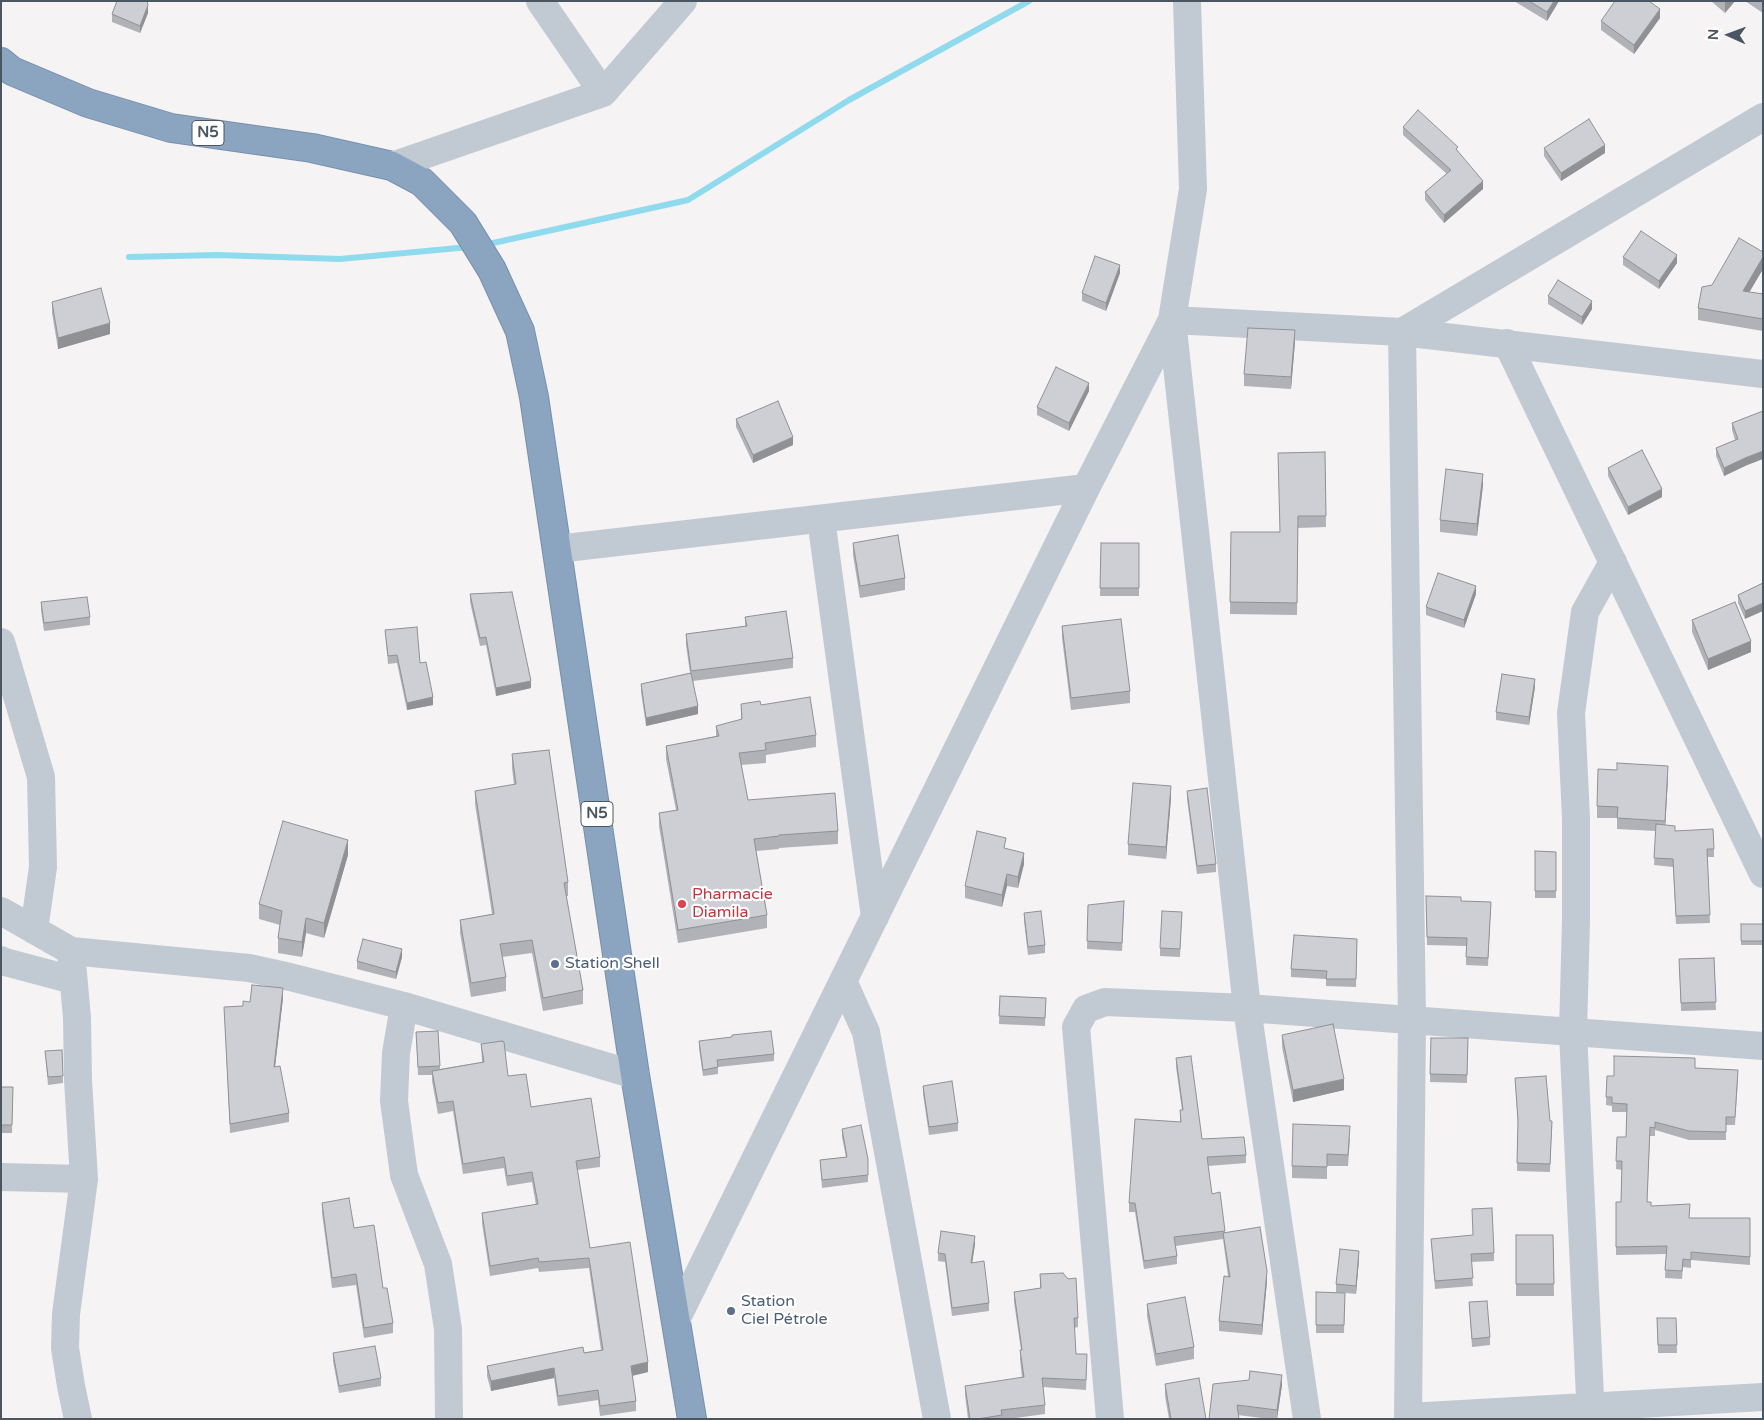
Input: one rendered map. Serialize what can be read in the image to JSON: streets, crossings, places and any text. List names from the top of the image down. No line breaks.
{"streets":{"highway":["N5"]},"places":["Pharmacie Diamila","Station Shell","Station Ciel Pétrole"],"north":"left"}
